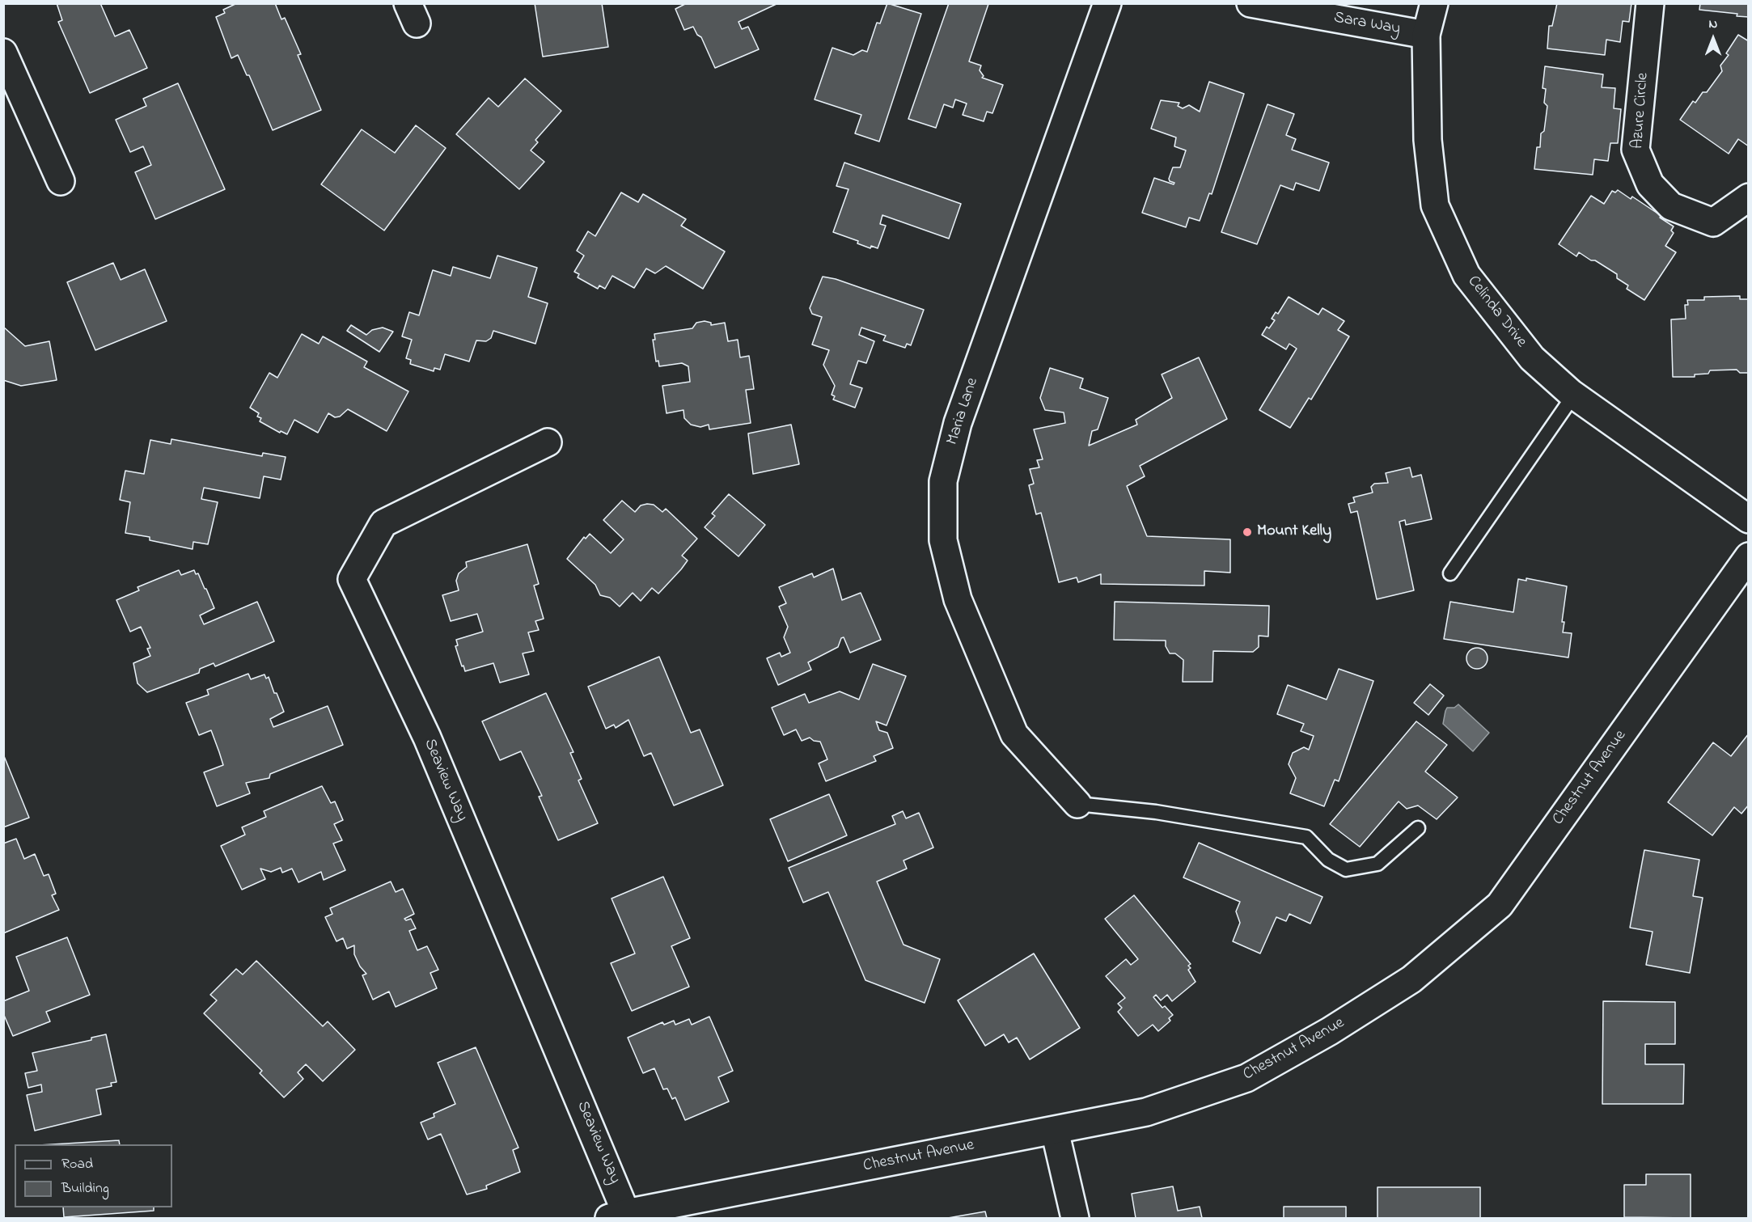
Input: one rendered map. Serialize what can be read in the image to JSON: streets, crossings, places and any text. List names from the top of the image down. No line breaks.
{"streets":{"street":["Sara Way","Azure Circle","Celinda Drive","Maria Lane","Chestnut Avenue","Seaview Way"]},"crossings":[["Sara Way","Celinda Drive"],["Chestnut Avenue","Seaview Way"]],"places":["Mount Kelly"],"legend":["Road","Building"],"north":"top"}
